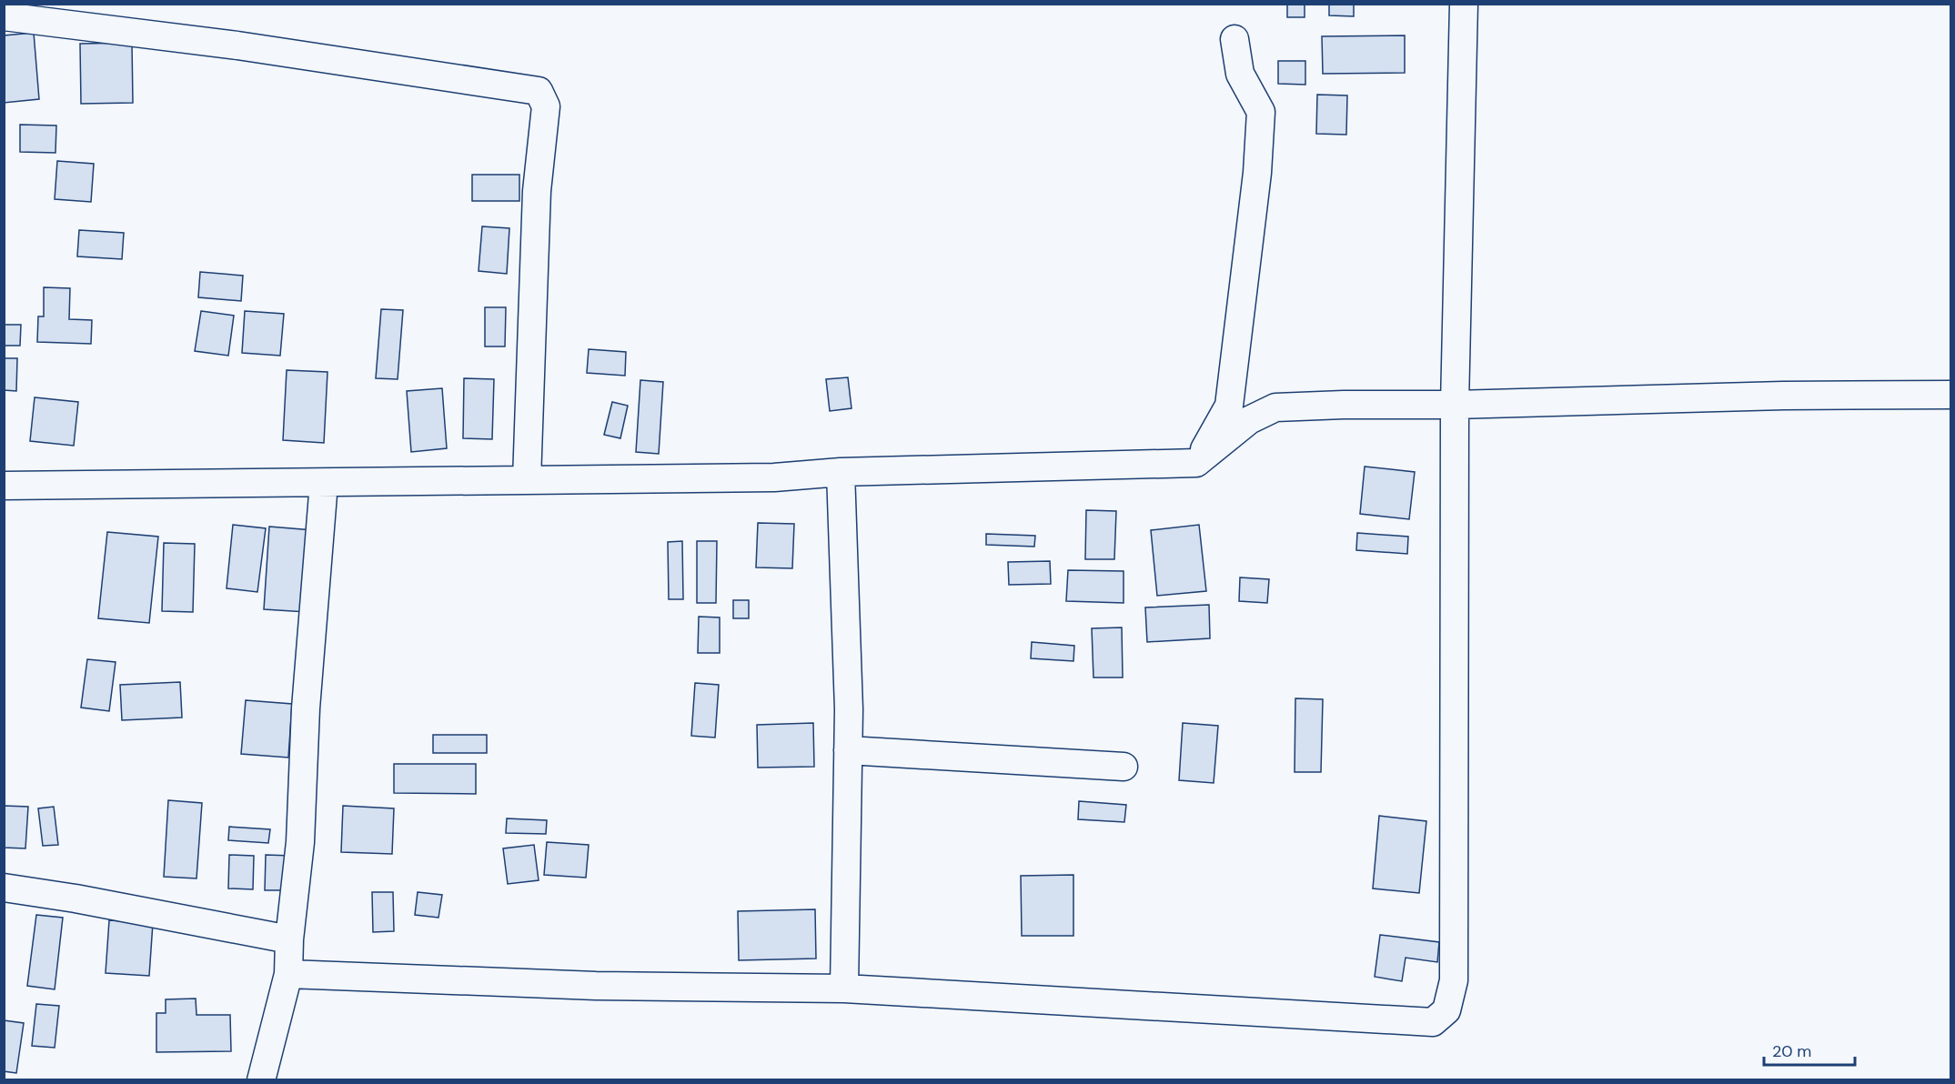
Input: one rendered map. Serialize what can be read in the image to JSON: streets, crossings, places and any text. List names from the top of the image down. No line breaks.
{"scale_bar":"20 m"}
